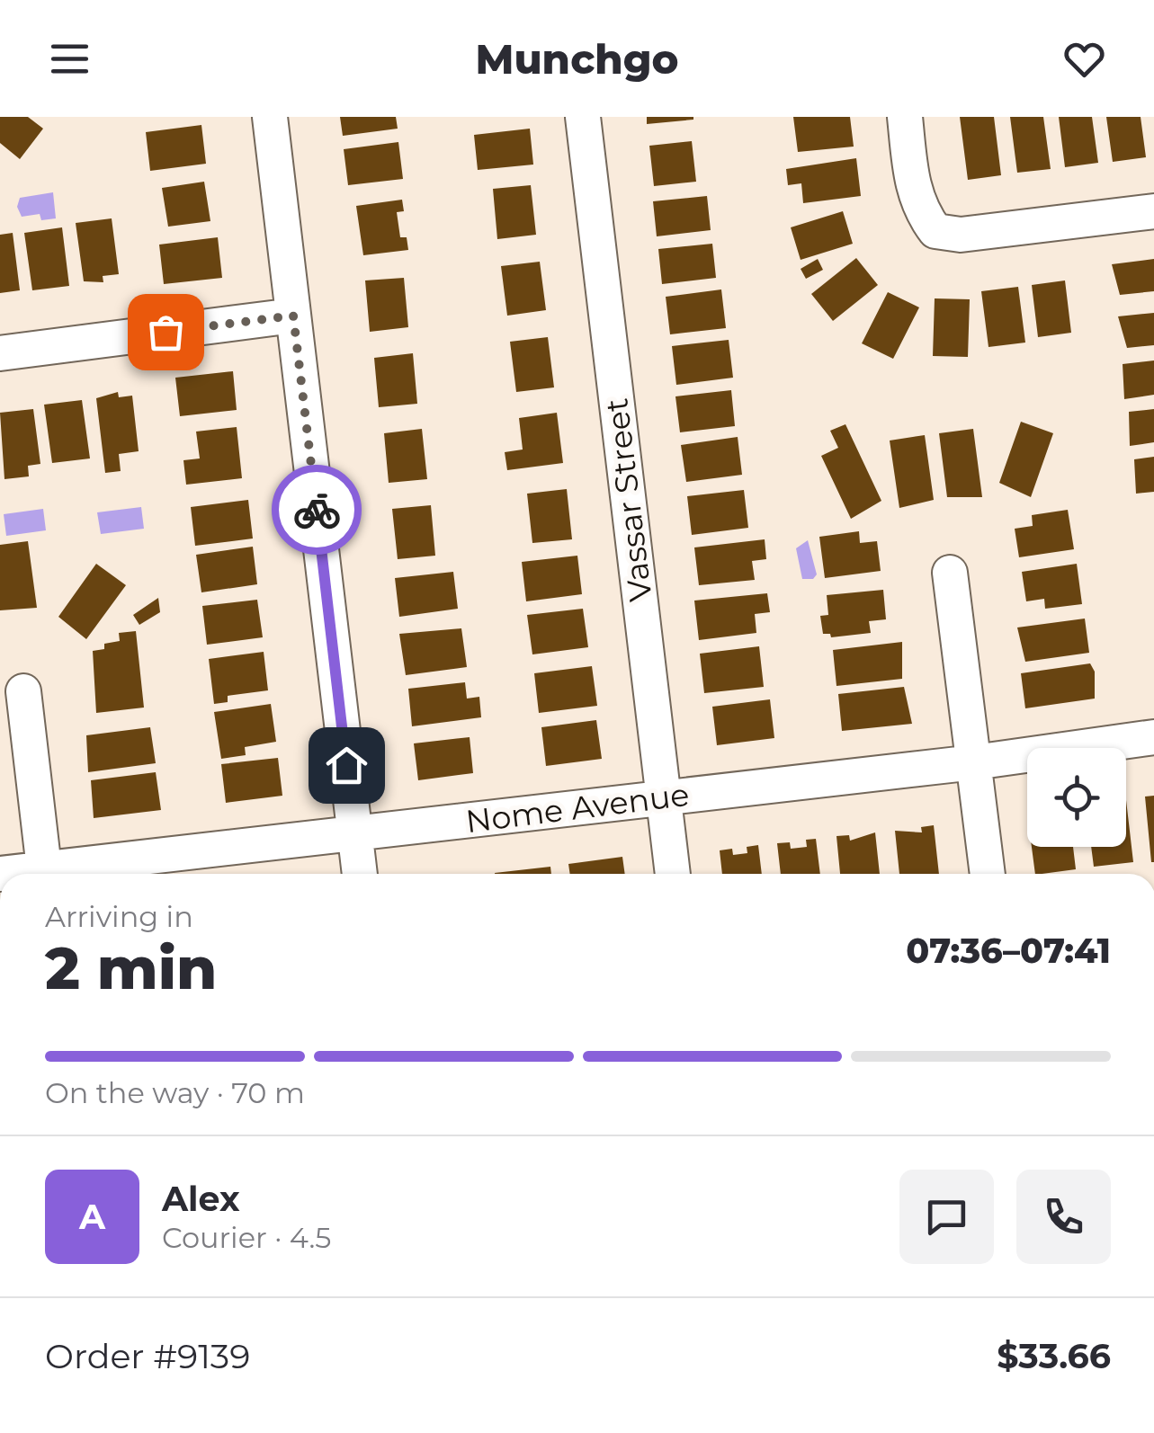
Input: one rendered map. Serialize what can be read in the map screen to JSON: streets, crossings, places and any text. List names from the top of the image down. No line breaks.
{"streets":{"street":["Vassar Street","Nome Avenue"]},"crossings":[["Vassar Street","Nome Avenue"]],"page":{"header":"Munchgo","heading":["2 min","Arriving in","07:36–07:41"],"panel":["Alex","Courier · 4.5","Order #9139","$33.66"],"bar":"On the way · 70 m","round":"A"}}
